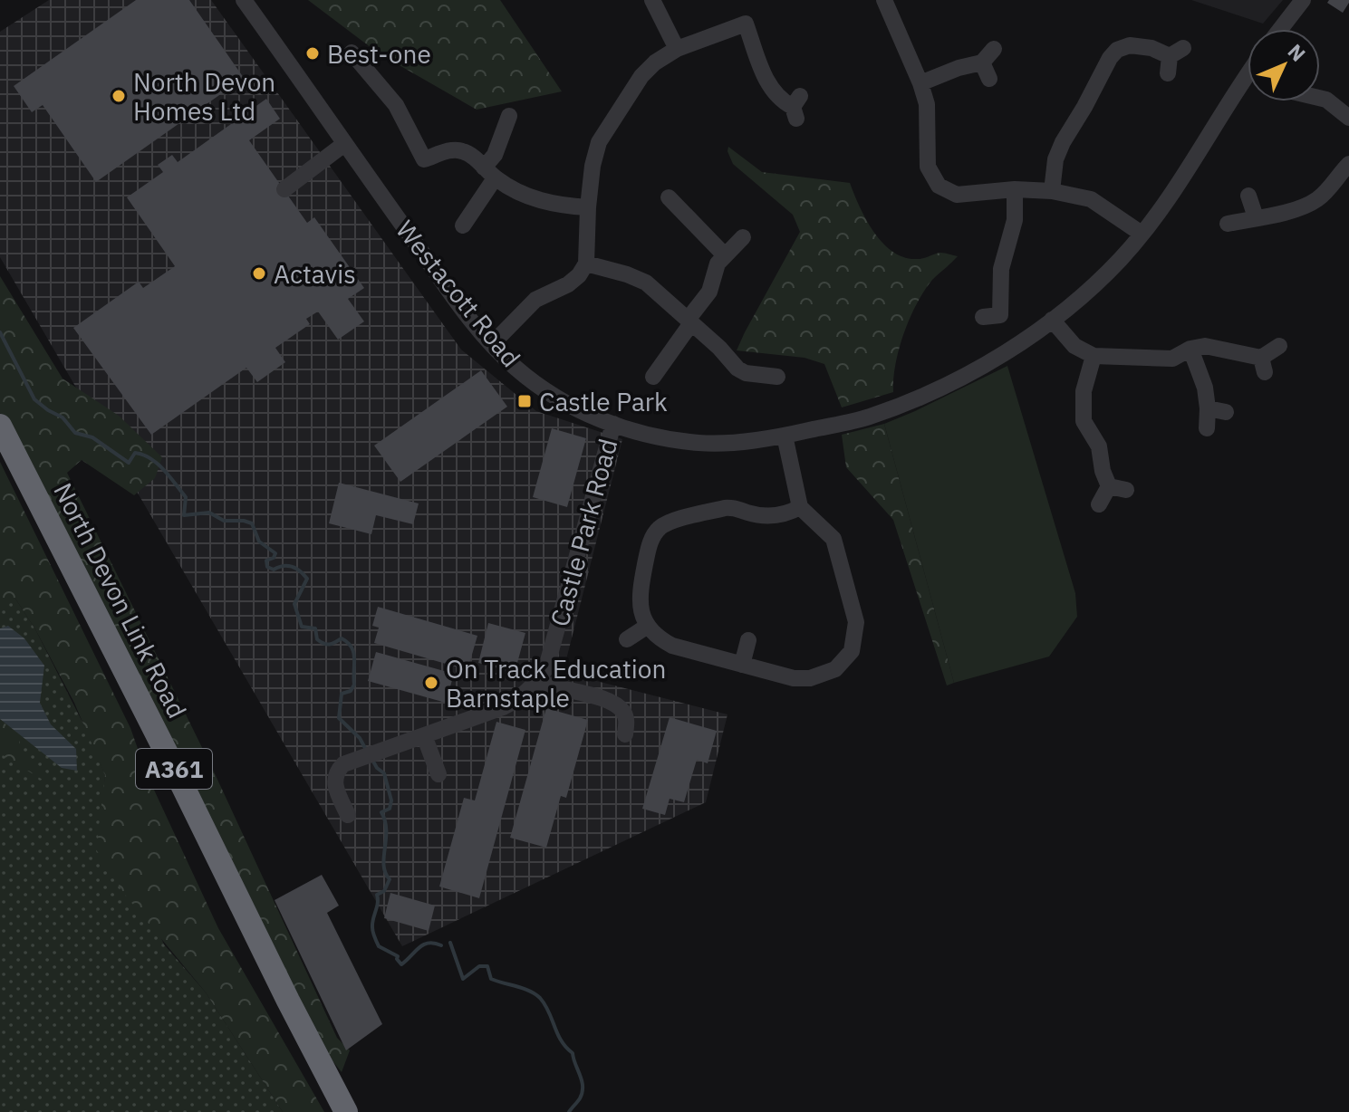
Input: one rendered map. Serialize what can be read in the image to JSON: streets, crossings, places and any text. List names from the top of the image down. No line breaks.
{"streets":{"highway":["North Devon Link Road","A361"],"street":["Westacott Road","Castle Park Road"]},"crossings":[["Westacott Road","Castle Park Road"]],"places":{"other":["Best-one","North Devon Homes Ltd","Actavis","On Track Education Barnstaple"],"transit":["Castle Park"]},"north":"top right"}
